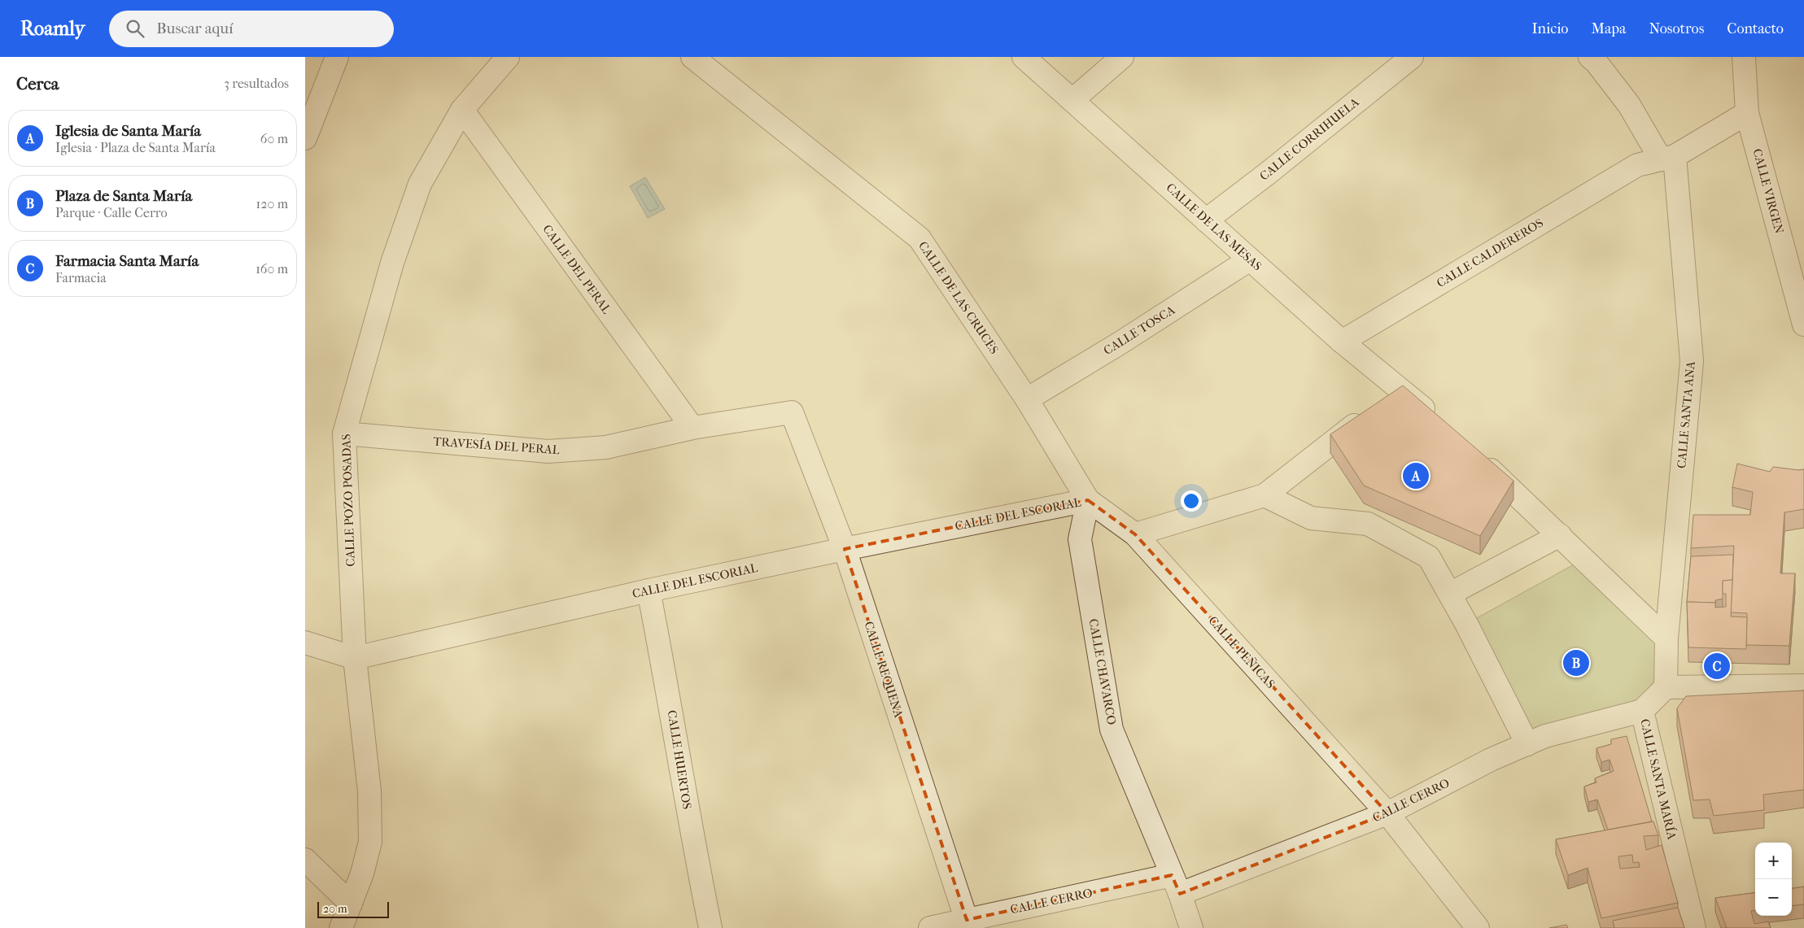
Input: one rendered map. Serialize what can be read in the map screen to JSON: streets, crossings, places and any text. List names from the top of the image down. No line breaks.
{"streets":{"street":["CALLE CORRIHUELA","CALLE VIRGEN","CALLE DE LAS MESAS","CALLE CALDEREROS","CALLE DEL PERAL","CALLE DE LAS CRUCES","CALLE TOSCA","CALLE SANTA ANA","TRAVESÍA DEL PERAL","CALLE POZO POSADAS","CALLE DEL ESCORIAL","CALLE PEÑICAS","CALLE REQUENA","CALLE CHAVARCO","CALLE HUERTOS","CALLE SANTA MARÍA","CALLE CERRO"]},"crossings":[["CALLE CORRIHUELA","CALLE DE LAS MESAS"],["CALLE DE LAS MESAS","CALLE CALDEREROS"],["CALLE DE LAS MESAS","CALLE TOSCA"],["CALLE CALDEREROS","CALLE SANTA ANA"],["CALLE DEL PERAL","TRAVESÍA DEL PERAL"],["CALLE DEL PERAL","CALLE POZO POSADAS"],["CALLE DE LAS CRUCES","CALLE TOSCA"],["CALLE DE LAS CRUCES","CALLE DEL ESCORIAL"],["CALLE DE LAS CRUCES","CALLE PEÑICAS"],["CALLE DE LAS CRUCES","CALLE CHAVARCO"],["TRAVESÍA DEL PERAL","CALLE POZO POSADAS"],["TRAVESÍA DEL PERAL","CALLE REQUENA"],["CALLE POZO POSADAS","CALLE DEL ESCORIAL"],["CALLE DEL ESCORIAL","CALLE PEÑICAS"],["CALLE DEL ESCORIAL","CALLE REQUENA"],["CALLE DEL ESCORIAL","CALLE CHAVARCO"],["CALLE DEL ESCORIAL","CALLE HUERTOS"],["CALLE PEÑICAS","CALLE CHAVARCO"],["CALLE PEÑICAS","CALLE CERRO"],["CALLE REQUENA","CALLE CERRO"],["CALLE CHAVARCO","CALLE CERRO"],["CALLE SANTA MARÍA","CALLE CERRO"]],"scale_bar":"20 m","page":{"header":"Roamly","search":"Buscar aquí","nav":["Inicio","Mapa","Nosotros","Contacto"],"heading":["Cerca","3 resultados"],"list":[{"mark":"A","name":"Iglesia de Santa María","note":"Iglesia · Plaza de Santa María","value":"60 m"},{"mark":"B","name":"Plaza de Santa María","note":"Parque · Calle Cerro","value":"120 m"},{"mark":"C","name":"Farmacia Santa María","note":"Farmacia","value":"160 m"}],"pins":["A","B","C"],"map_buttons":["+","−"],"scale":"20 m"}}
